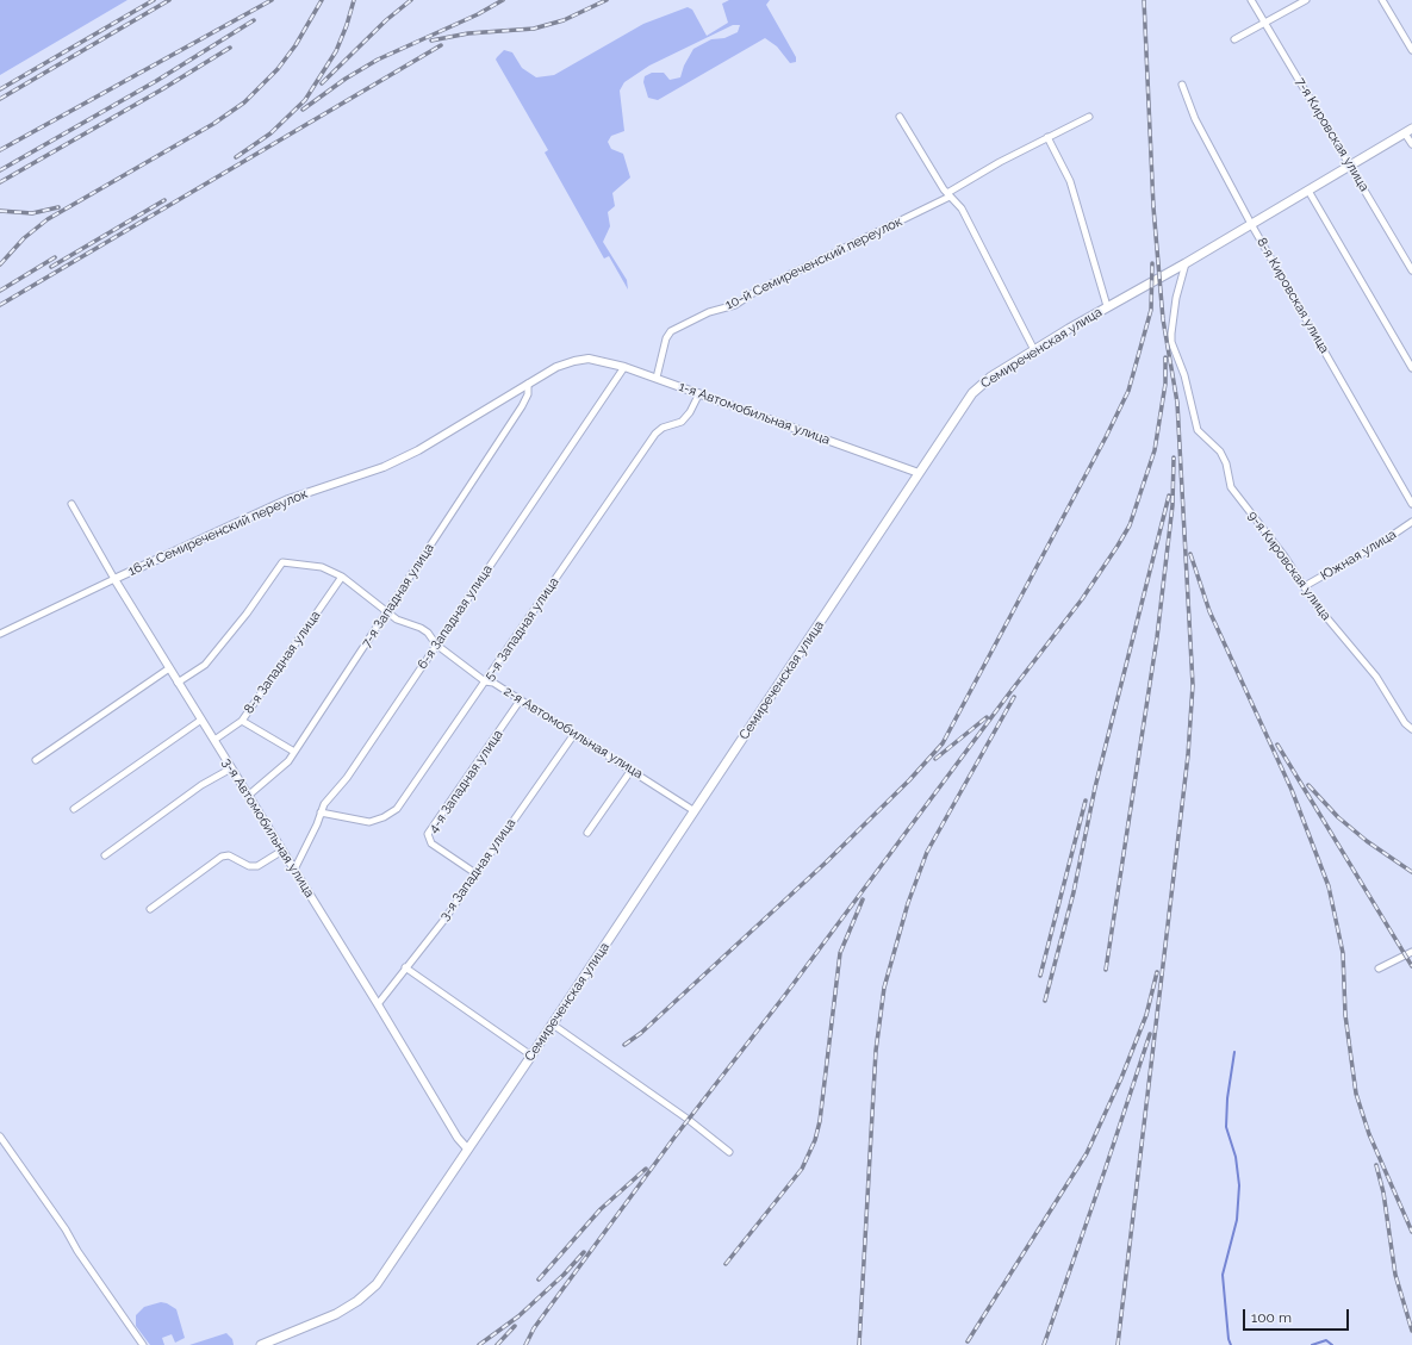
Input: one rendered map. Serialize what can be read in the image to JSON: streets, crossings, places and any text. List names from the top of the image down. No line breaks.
{"streets":{"main road":["Семиреченская улица"],"street":["7-я Кировская улица","10-й Семиреченский переулок","8-я Кировская улица","1-я Автомобильная улица","16-й Семиреченский переулок","Южная улица","9-я Кировская улица","7-я Западная улица","6-я Западная улица","5-я Западная улица","8-я Западная улица","2-я Автомобильная улица","4-я Западная улица","3-я Автомобильная улица","3-я Западная улица"]},"crossings":[["7-я Кировская улица","Семиреченская улица"],["10-й Семиреченский переулок","1-я Автомобильная улица"],["8-я Кировская улица","Семиреченская улица"],["Семиреченская улица","1-я Автомобильная улица"],["Семиреченская улица","9-я Кировская улица"],["Семиреченская улица","2-я Автомобильная улица"],["Семиреченская улица","3-я Автомобильная улица"],["1-я Автомобильная улица","16-й Семиреченский переулок"],["1-я Автомобильная улица","6-я Западная улица"],["1-я Автомобильная улица","5-я Западная улица"],["16-й Семиреченский переулок","7-я Западная улица"],["16-й Семиреченский переулок","3-я Автомобильная улица"],["Южная улица","9-я Кировская улица"],["7-я Западная улица","2-я Автомобильная улица"],["7-я Западная улица","3-я Автомобильная улица"],["6-я Западная улица","5-я Западная улица"],["6-я Западная улица","2-я Автомобильная улица"],["6-я Западная улица","3-я Автомобильная улица"],["5-я Западная улица","2-я Автомобильная улица"],["8-я Западная улица","2-я Автомобильная улица"],["8-я Западная улица","3-я Автомобильная улица"],["2-я Автомобильная улица","4-я Западная улица"],["2-я Автомобильная улица","3-я Автомобильная улица"],["2-я Автомобильная улица","3-я Западная улица"],["4-я Западная улица","3-я Западная улица"],["3-я Автомобильная улица","3-я Западная улица"]],"scale_bar":"100 m"}
